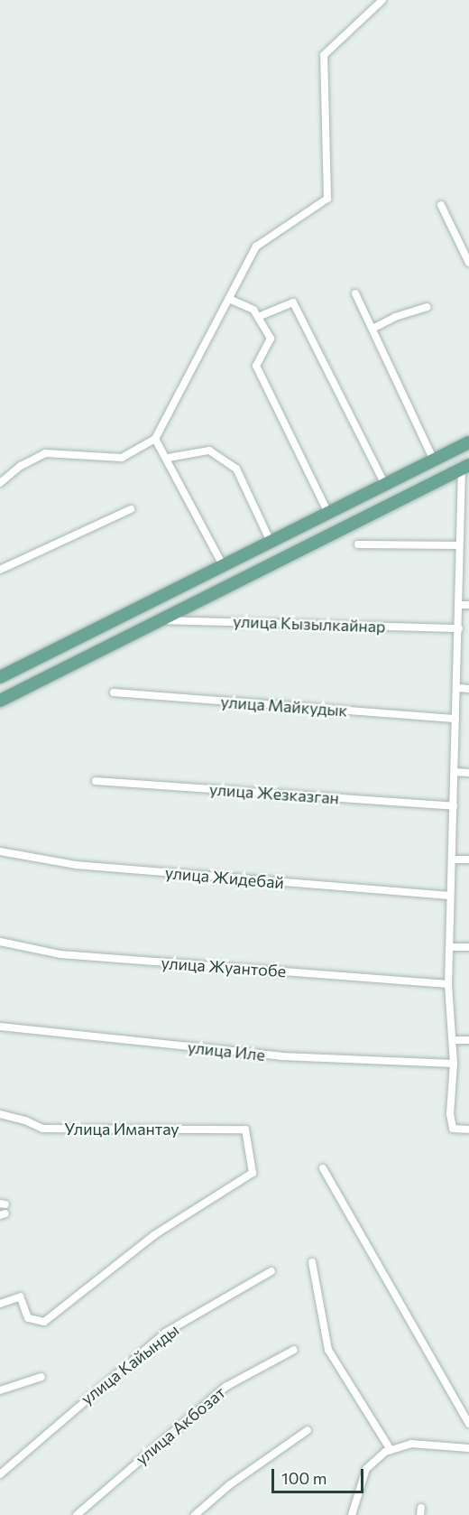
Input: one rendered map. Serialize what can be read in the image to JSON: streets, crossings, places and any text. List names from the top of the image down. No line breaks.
{"streets":{"street":["улица Кызылкайнар","улица Майкудык","улица Жезказган","улица Жидебай","улица Жуантобе","улица Иле","Улица Имантау","улица Кайынды","улица Акбозат"]},"scale_bar":"100 m"}
